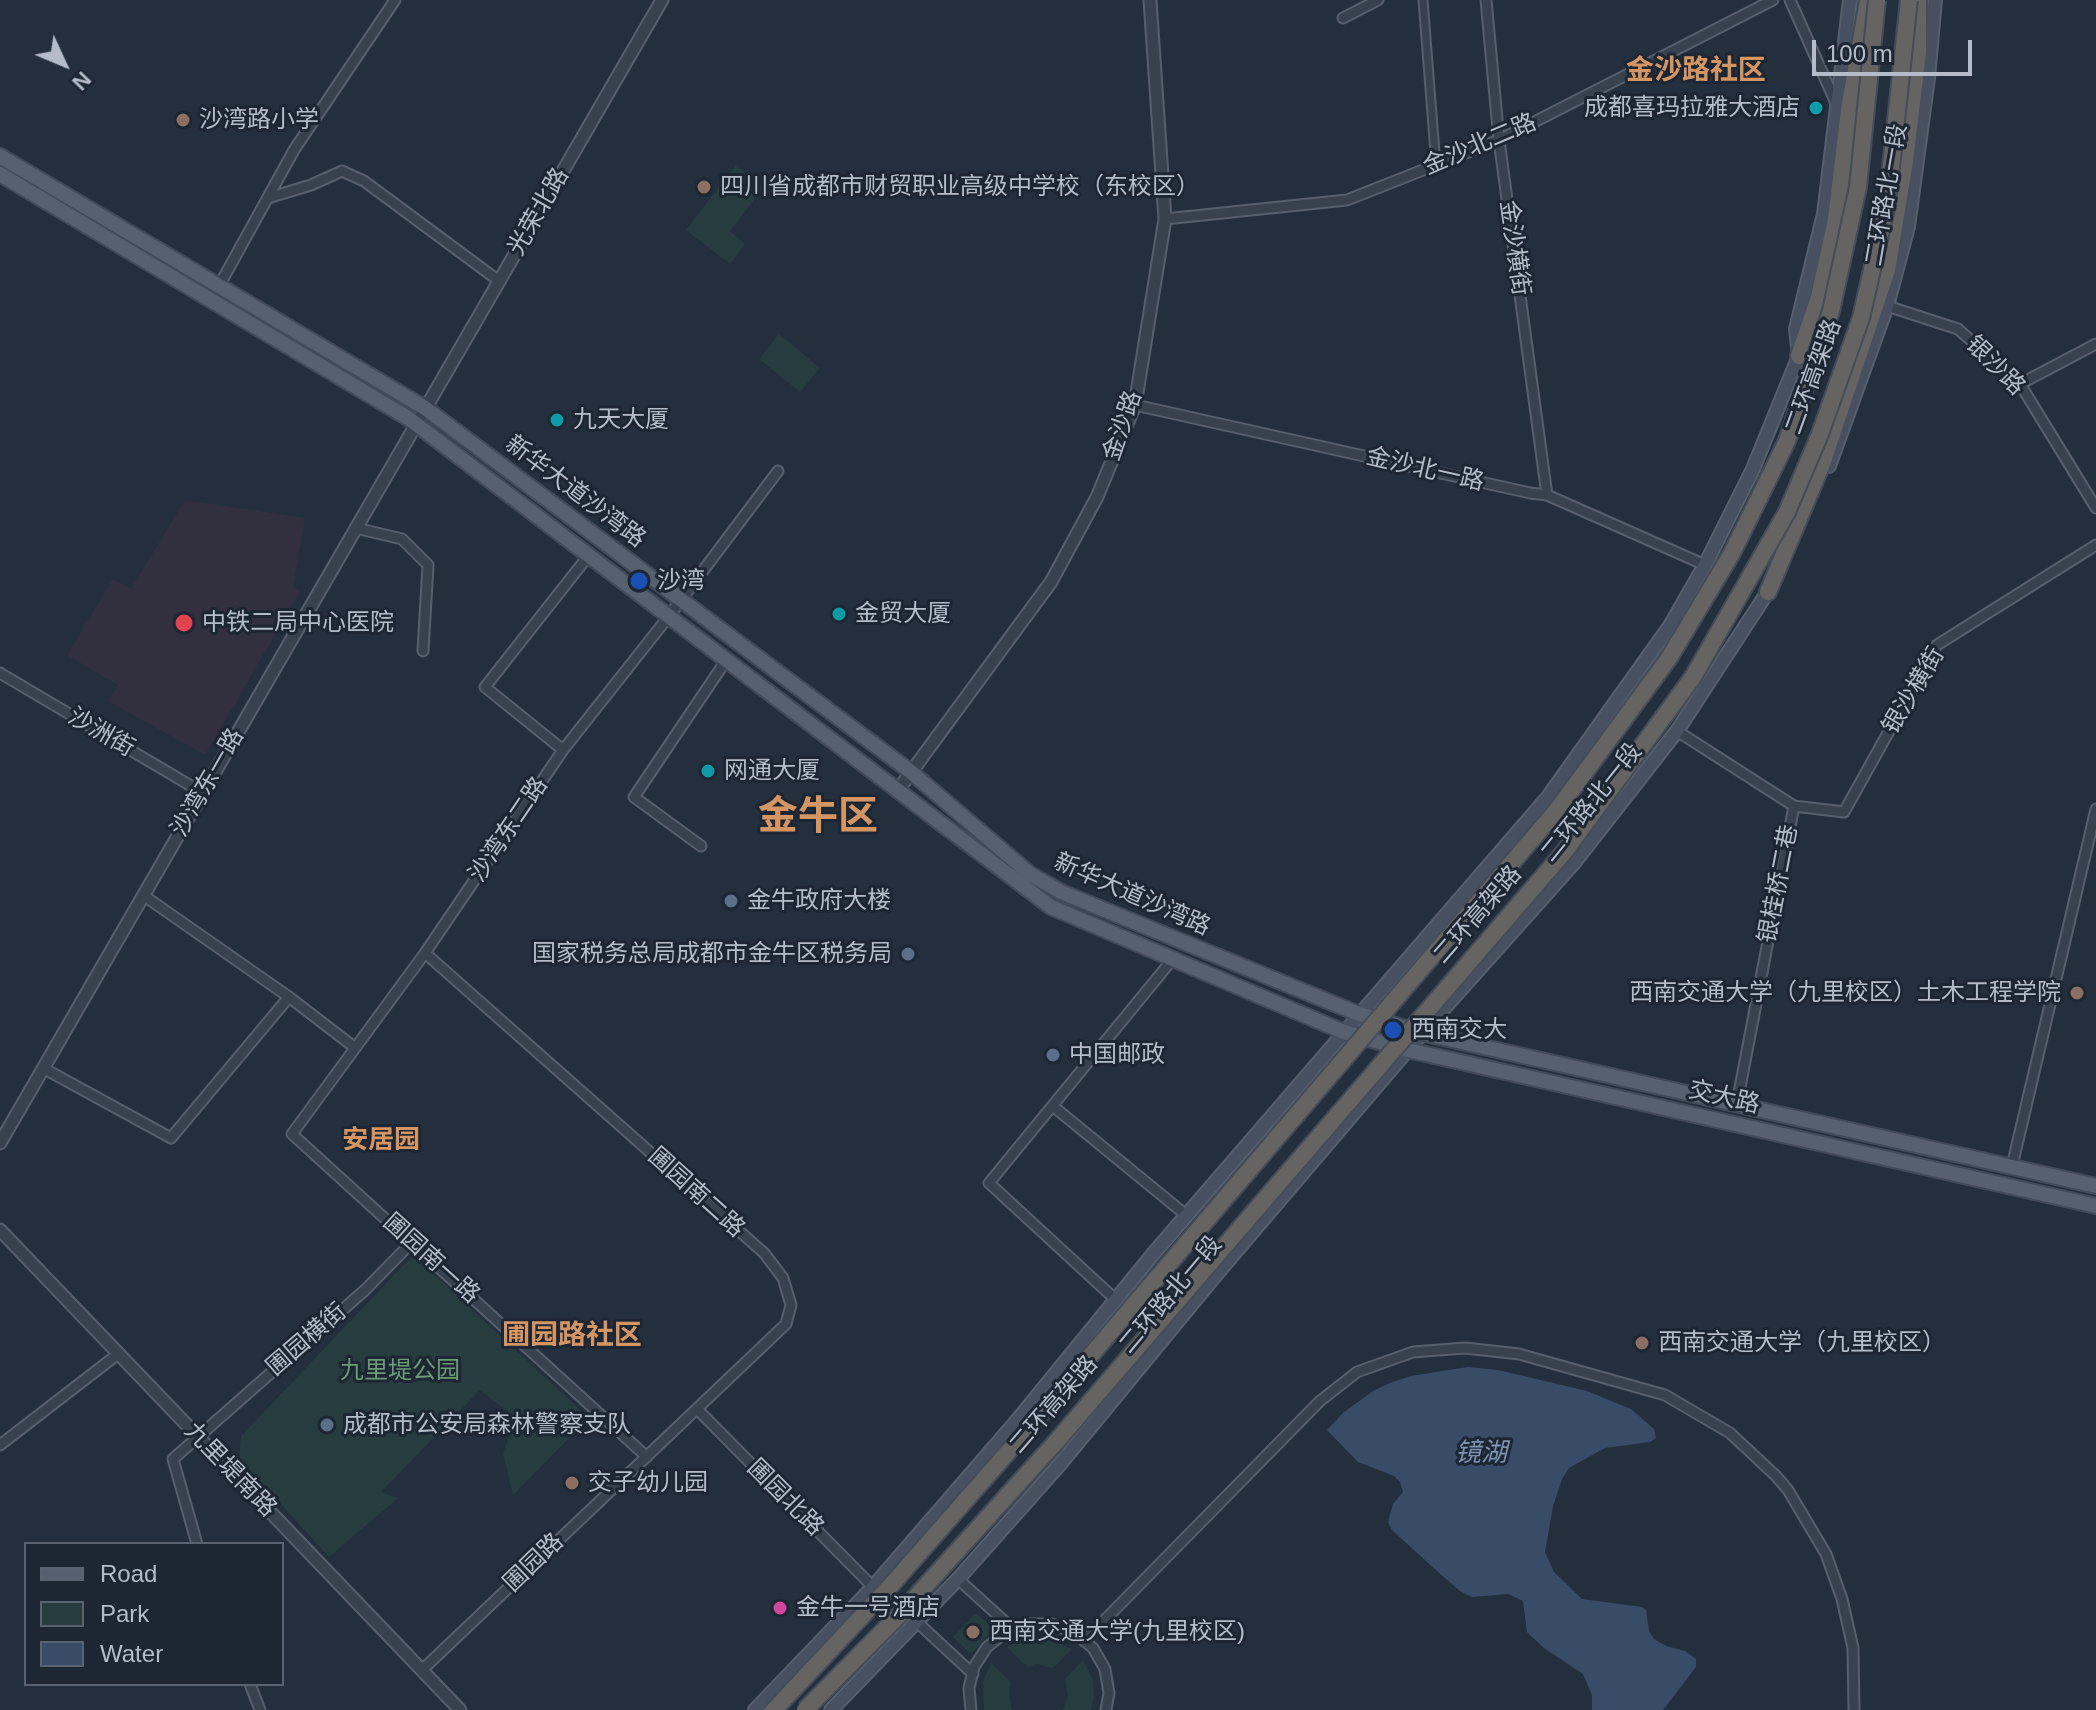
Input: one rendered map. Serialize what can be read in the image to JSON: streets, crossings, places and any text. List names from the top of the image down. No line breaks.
{"streets":{"highway":["二环高架路"],"main road":["二环路北一段","新华大道沙湾路","交大路"],"street":["金沙北二路","光荣北路","金沙横街","银沙路","金沙路","金沙北一路","银沙横街","沙洲街","沙湾东一路","沙湾东二路","银桂桥二巷","圃园南二路","圃园南一路","圃园横街","九里堤南路","圃园北路","圃园路"]},"crossings":[["金沙北二路","金沙横街"],["金沙北二路","金沙路"],["二环路北一段","银沙路"],["二环路北一段","金沙北一路"],["二环路北一段","新华大道沙湾路"],["二环路北一段","交大路"],["二环路北一段","圃园北路"],["光荣北路","新华大道沙湾路"],["光荣北路","沙湾东一路"],["金沙横街","金沙北一路"],["金沙路","金沙北一路"],["金沙路","新华大道沙湾路"],["新华大道沙湾路","沙湾东一路"],["新华大道沙湾路","沙湾东二路"],["新华大道沙湾路","交大路"],["银沙横街","银桂桥二巷"],["沙洲街","沙湾东一路"],["沙湾东二路","圃园南二路"],["沙湾东二路","圃园南一路"],["银桂桥二巷","交大路"],["圃园南二路","圃园南一路"],["圃园南二路","圃园北路"],["圃园南二路","圃园路"],["圃园南一路","圃园横街"],["圃园南一路","圃园路"],["圃园横街","九里堤南路"],["九里堤南路","圃园路"]],"districts":["金沙路社区","金牛区","安居园","圃园路社区"],"water":["镜湖"],"parks":["九里堤公园"],"places":["成都喜玛拉雅大酒店","沙湾路小学","四川省成都市财贸职业高级中学校（东校区）","九天大厦","沙湾","金贸大厦","中铁二局中心医院","网通大厦","金牛政府大楼","国家税务总局成都市金牛区税务局","西南交通大学（九里校区）土木工程学院","西南交大","中国邮政","西南交通大学（九里校区）","成都市公安局森林警察支队","交子幼儿园","金牛一号酒店","西南交通大学(九里校区)"],"legend":["Road","Park","Water"],"scale_bar":"100 m","north":"bottom right"}
